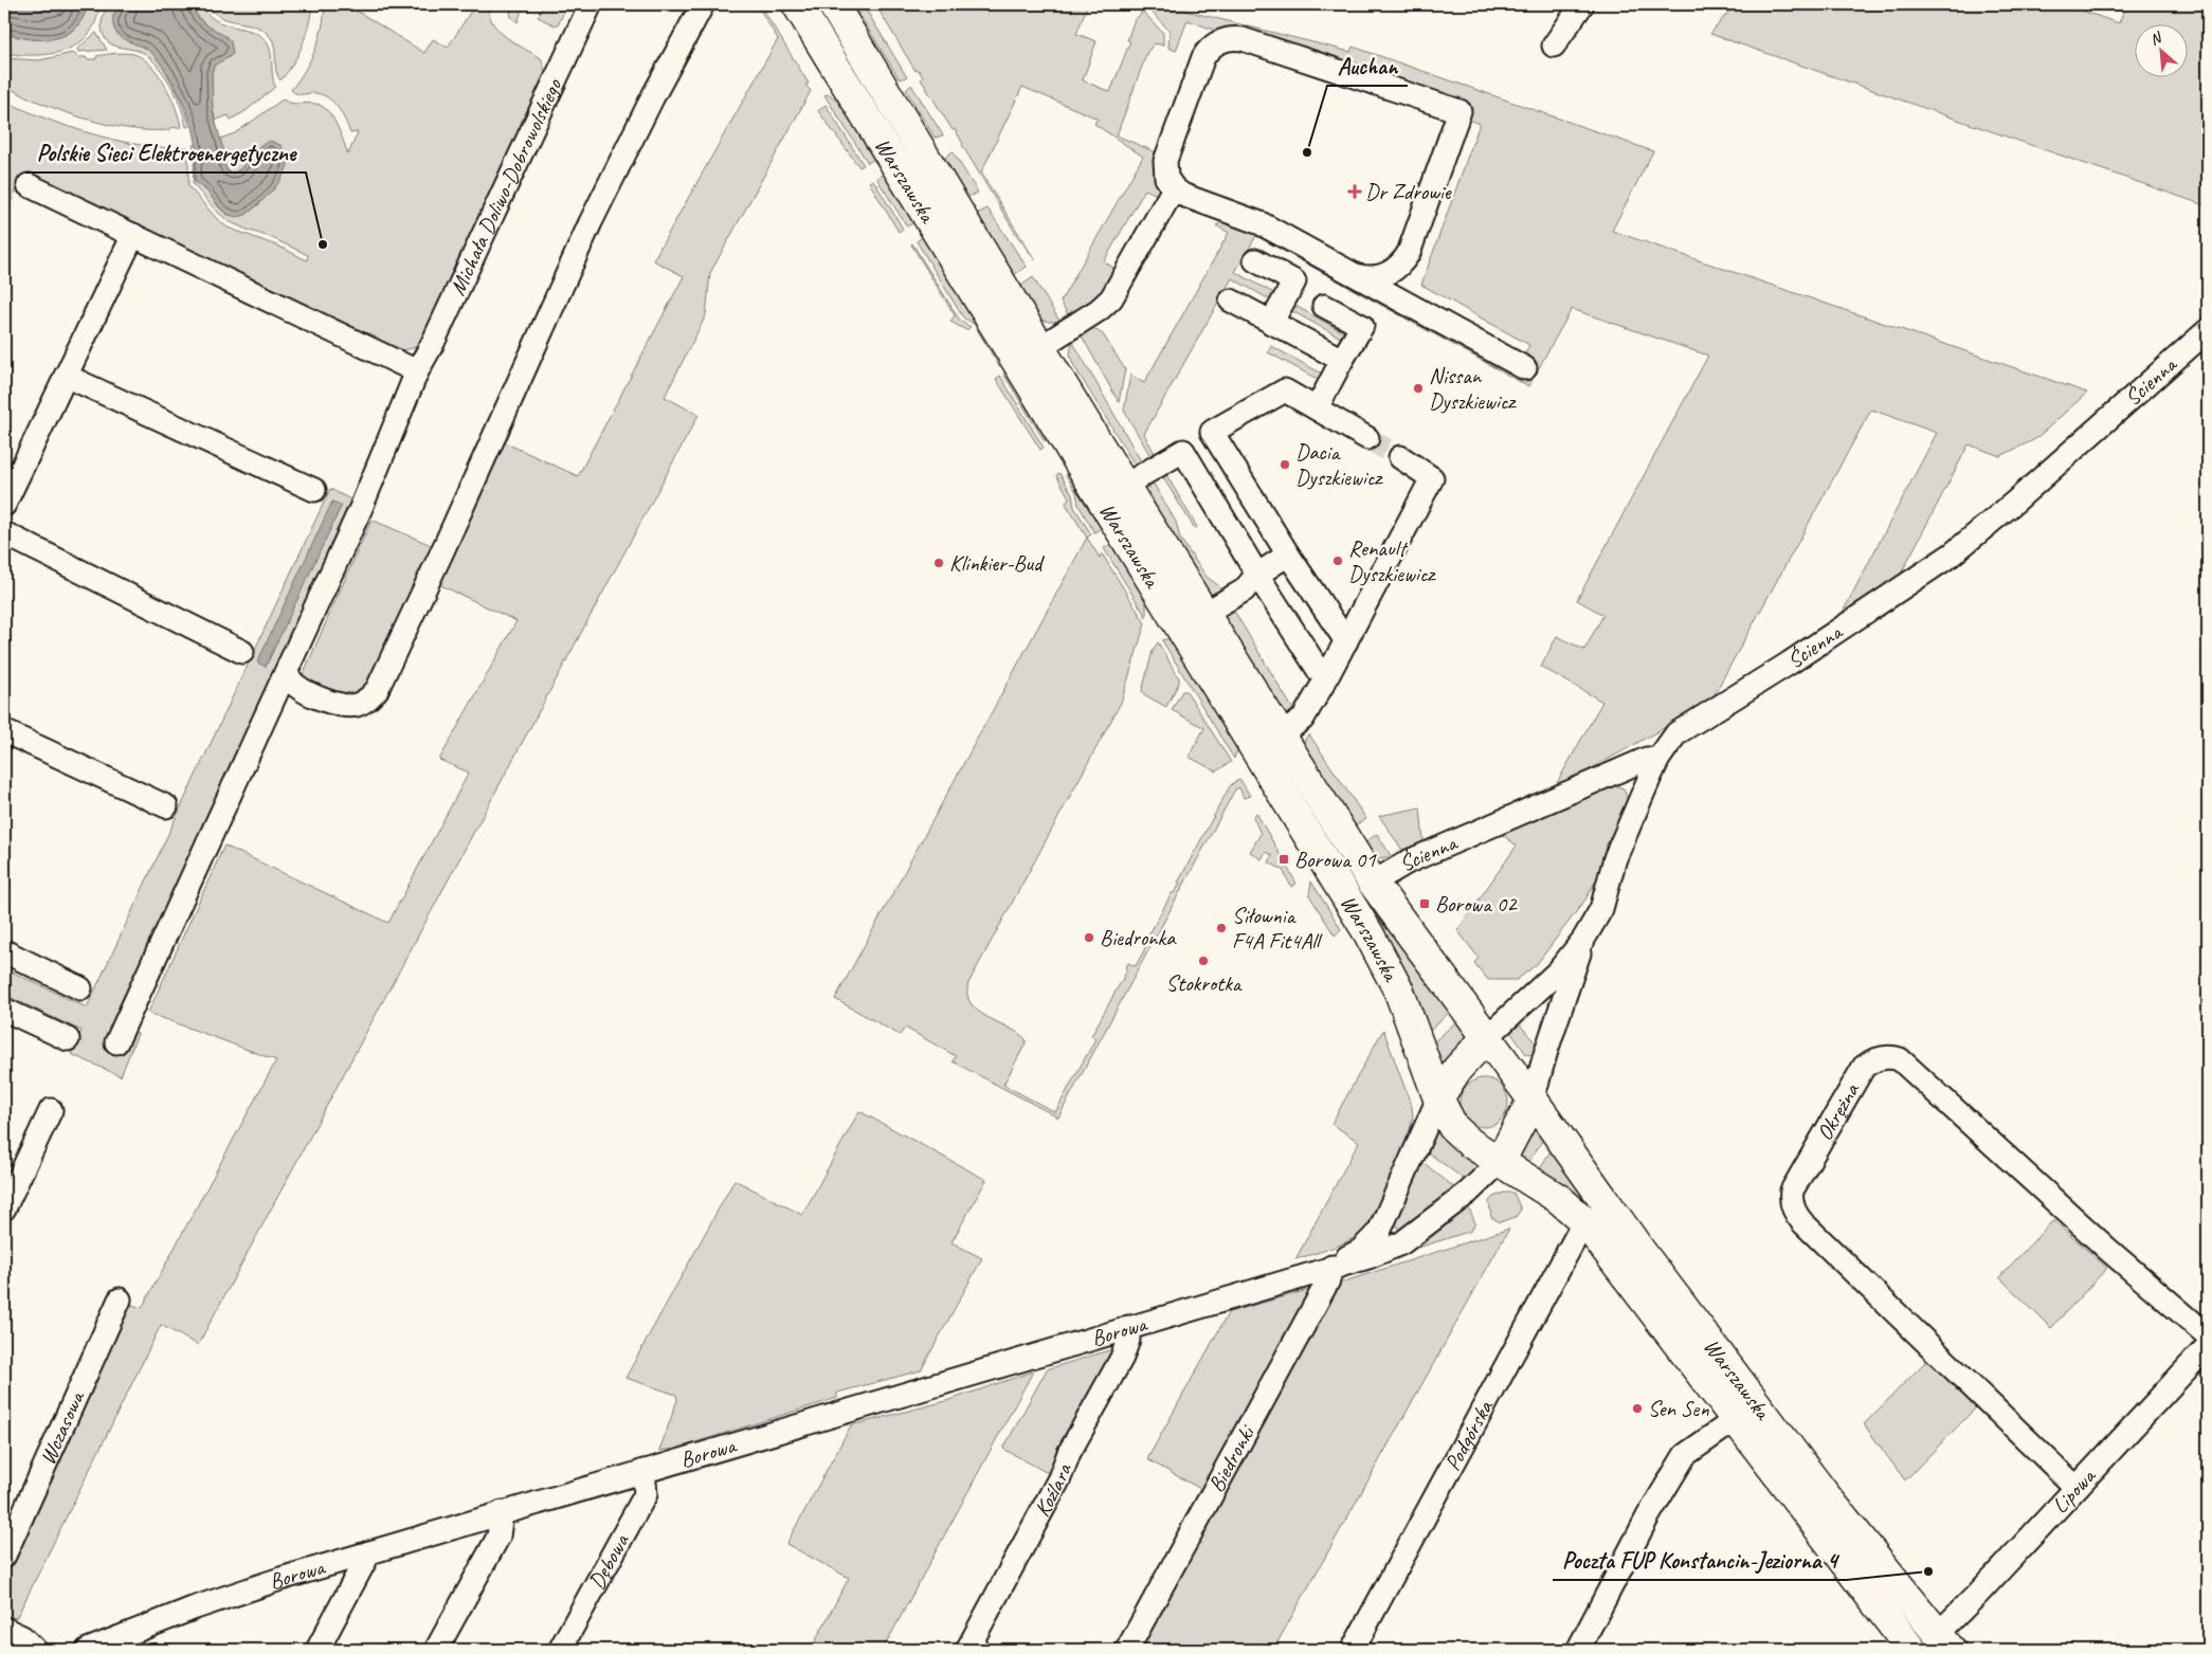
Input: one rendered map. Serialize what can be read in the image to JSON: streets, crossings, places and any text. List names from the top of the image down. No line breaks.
{"streets":{"main road":["Warszawska"],"street":["Michała Doliwo-Dobrowolskiego","Ścienna","Okrężna","Borowa","Wczasowa","Podgórska","Biedronki","Koźlara","Lipowa","Dębowa"]},"crossings":[["Warszawska","Ścienna"],["Warszawska","Borowa"],["Warszawska","Podgórska"],["Warszawska","Lipowa"],["Okrężna","Lipowa"],["Borowa","Biedronki"],["Borowa","Koźlara"],["Borowa","Dębowa"]],"places":{"other":["Auchan","Polskie Sieci Elektroenergetyczne","Nissan Dyszkiewicz","Dacia Dyszkiewicz","Renault Dyszkiewicz","Klinkier-Bud","Siłownia F4A Fit4All","Biedronka","Stokrotka","Sen Sen","Poczta FUP Konstancin-Jeziorna 4"],"health":["Dr Zdrowie"],"transit":["Borowa 01","Borowa 02"]},"north":"top left"}
